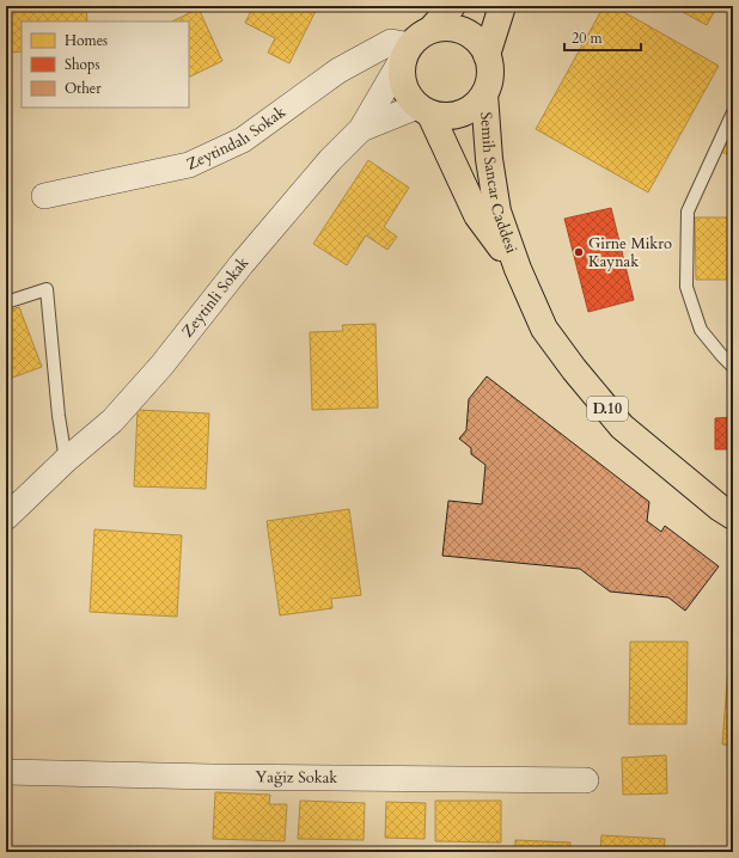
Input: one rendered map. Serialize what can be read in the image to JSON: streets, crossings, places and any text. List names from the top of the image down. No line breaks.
{"streets":{"main road":["Semih Sancar Caddesi","D.10"],"street":["Zeytindalı Sokak","Zeytinli Sokak","Yağiz Sokak"]},"crossings":[["Zeytindalı Sokak","Semih Sancar Caddesi"],["Zeytindalı Sokak","Zeytinli Sokak"],["Semih Sancar Caddesi","Zeytinli Sokak"]],"places":["Girne Mikro Kaynak"],"legend":["Homes","Shops","Other"],"scale_bar":"20 m"}
